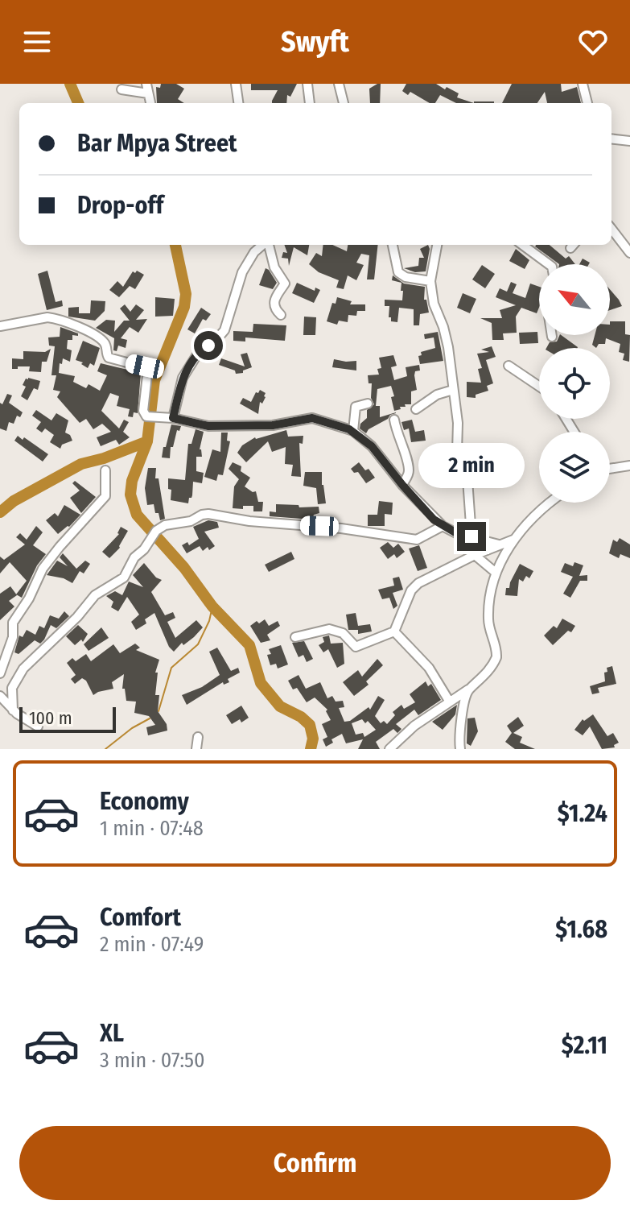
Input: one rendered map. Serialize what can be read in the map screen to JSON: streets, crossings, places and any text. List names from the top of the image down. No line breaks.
{"scale_bar":"100 m","north":"top left","page":{"header":"Swyft","banner":["Bar Mpya Street","Drop-off"],"bubble":"2 min","scale":"100 m","list":[{"name":"Economy","note":"1 min · 07:48","value":"$1.24"},{"name":"Comfort","note":"2 min · 07:49","value":"$1.68"},{"name":"XL","note":"3 min · 07:50","value":"$2.11"}],"buttons":"Confirm"}}
